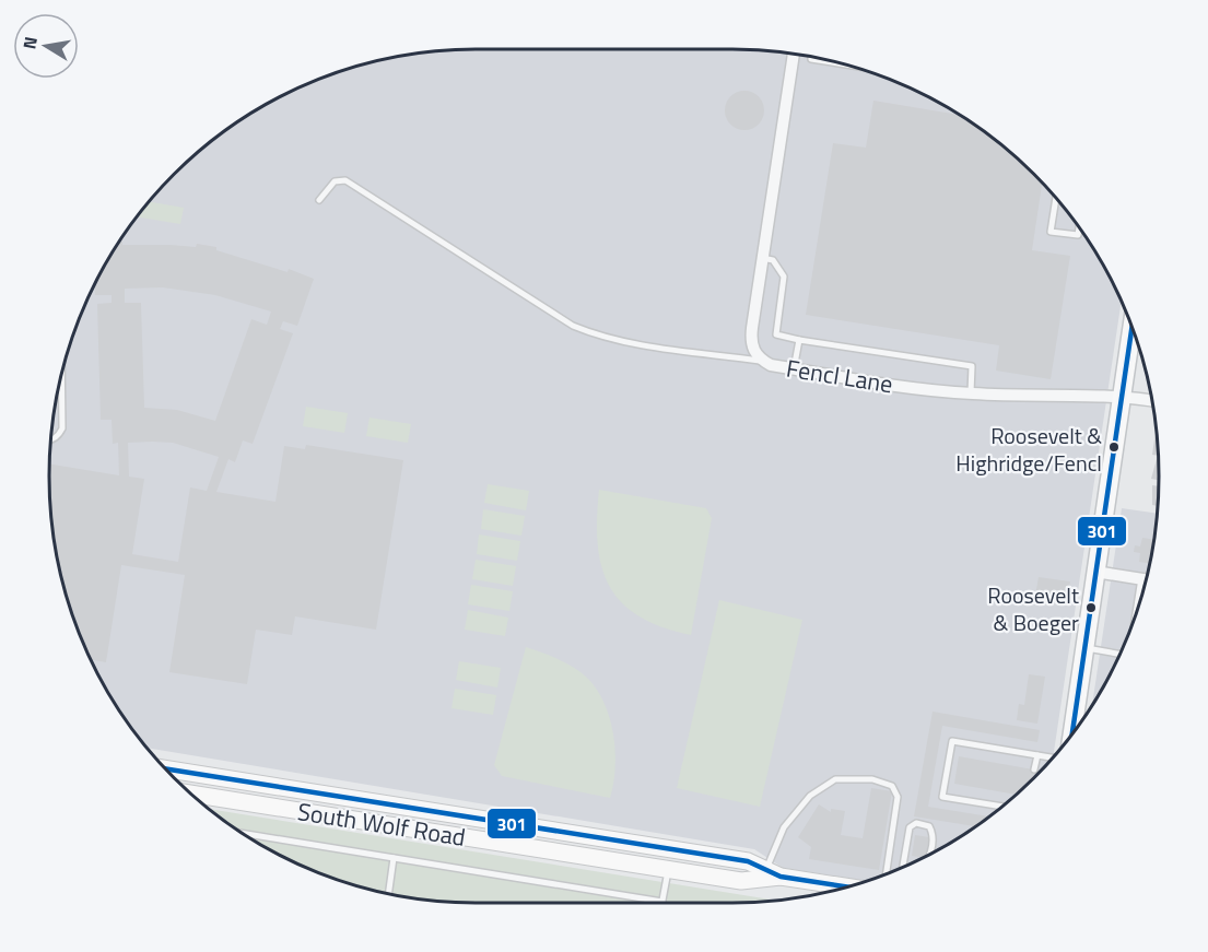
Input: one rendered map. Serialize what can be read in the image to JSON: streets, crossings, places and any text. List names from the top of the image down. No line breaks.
{"streets":{"main road":["South Wolf Road"],"street":["Fencl Lane"]},"places":["Roosevelt & Highridge/Fencl","Roosevelt & Boeger"],"lines":["transit line 301"],"north":"left"}
